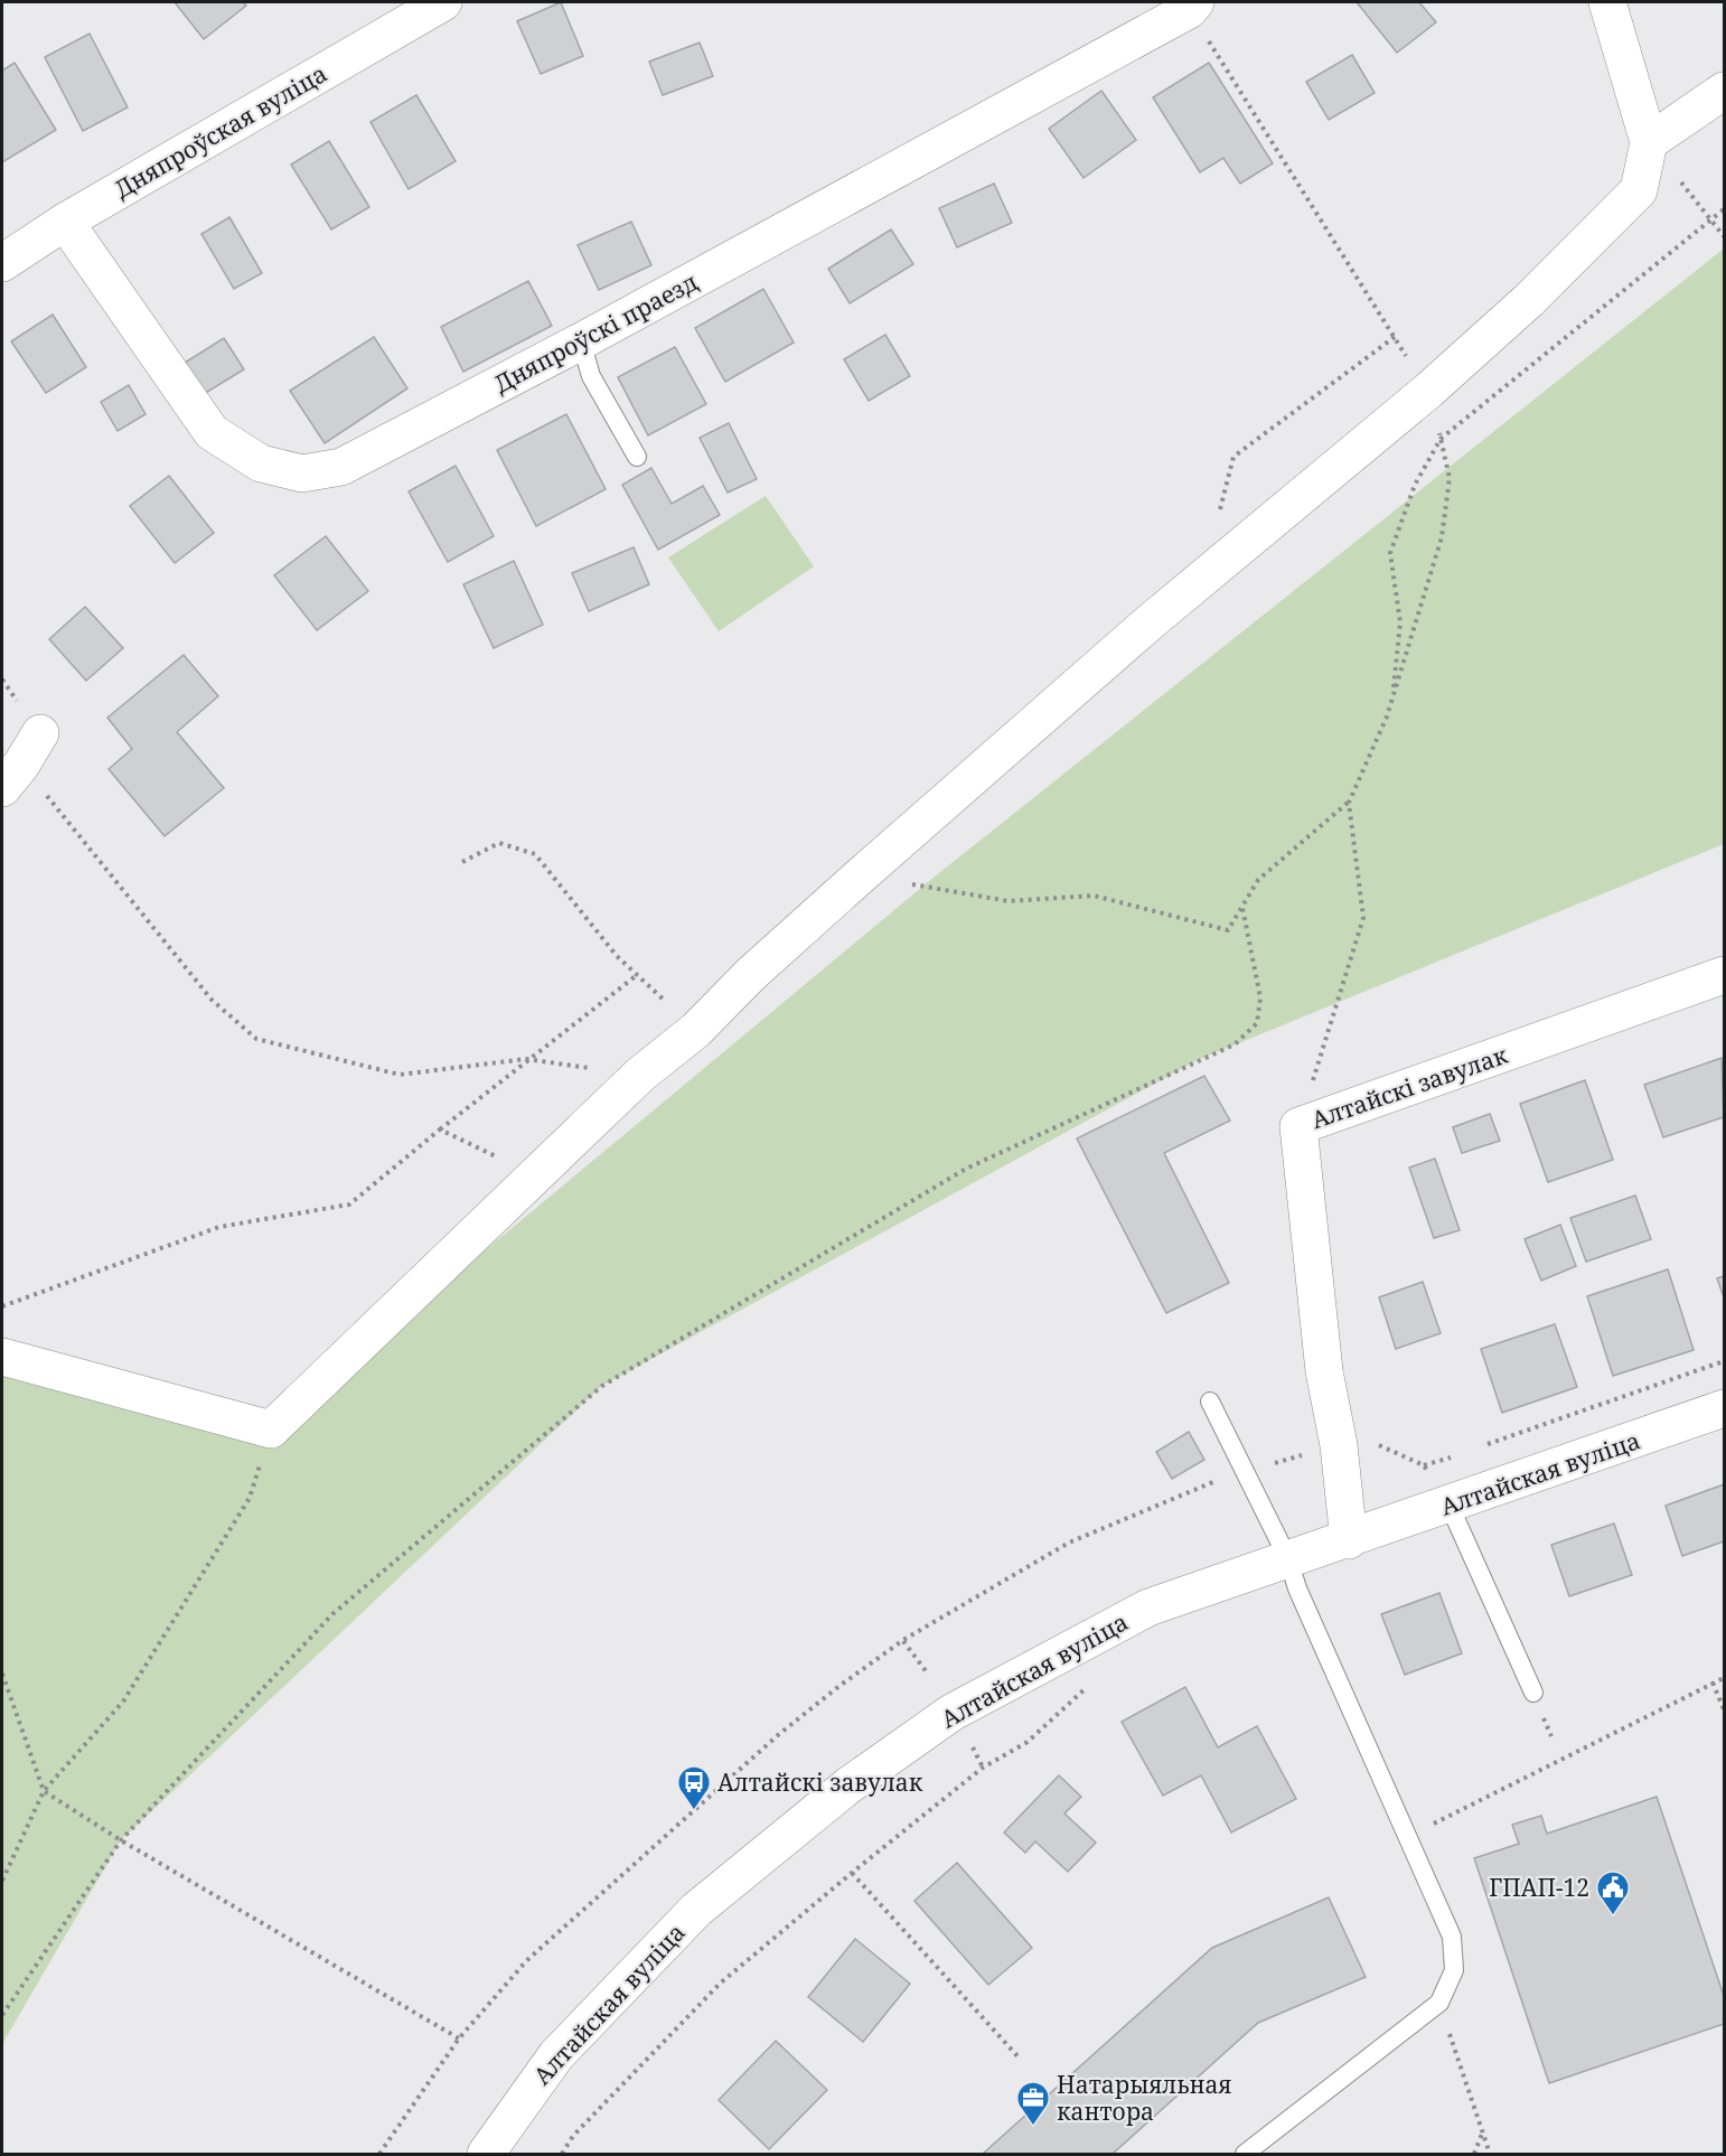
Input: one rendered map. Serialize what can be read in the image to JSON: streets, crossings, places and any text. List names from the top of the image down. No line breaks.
{"streets":{"street":["Дняпроўская вуліца","Дняпроўскі праезд","Алтайскі завулак","Алтайская вуліца"]},"crossings":[["Дняпроўская вуліца","Дняпроўскі праезд"],["Алтайскі завулак","Алтайская вуліца"]],"places":{"bus stop":["Алтайскі завулак"],"public building":["ГПАП-12"],"office":["Натарыяльная кантора"]}}
